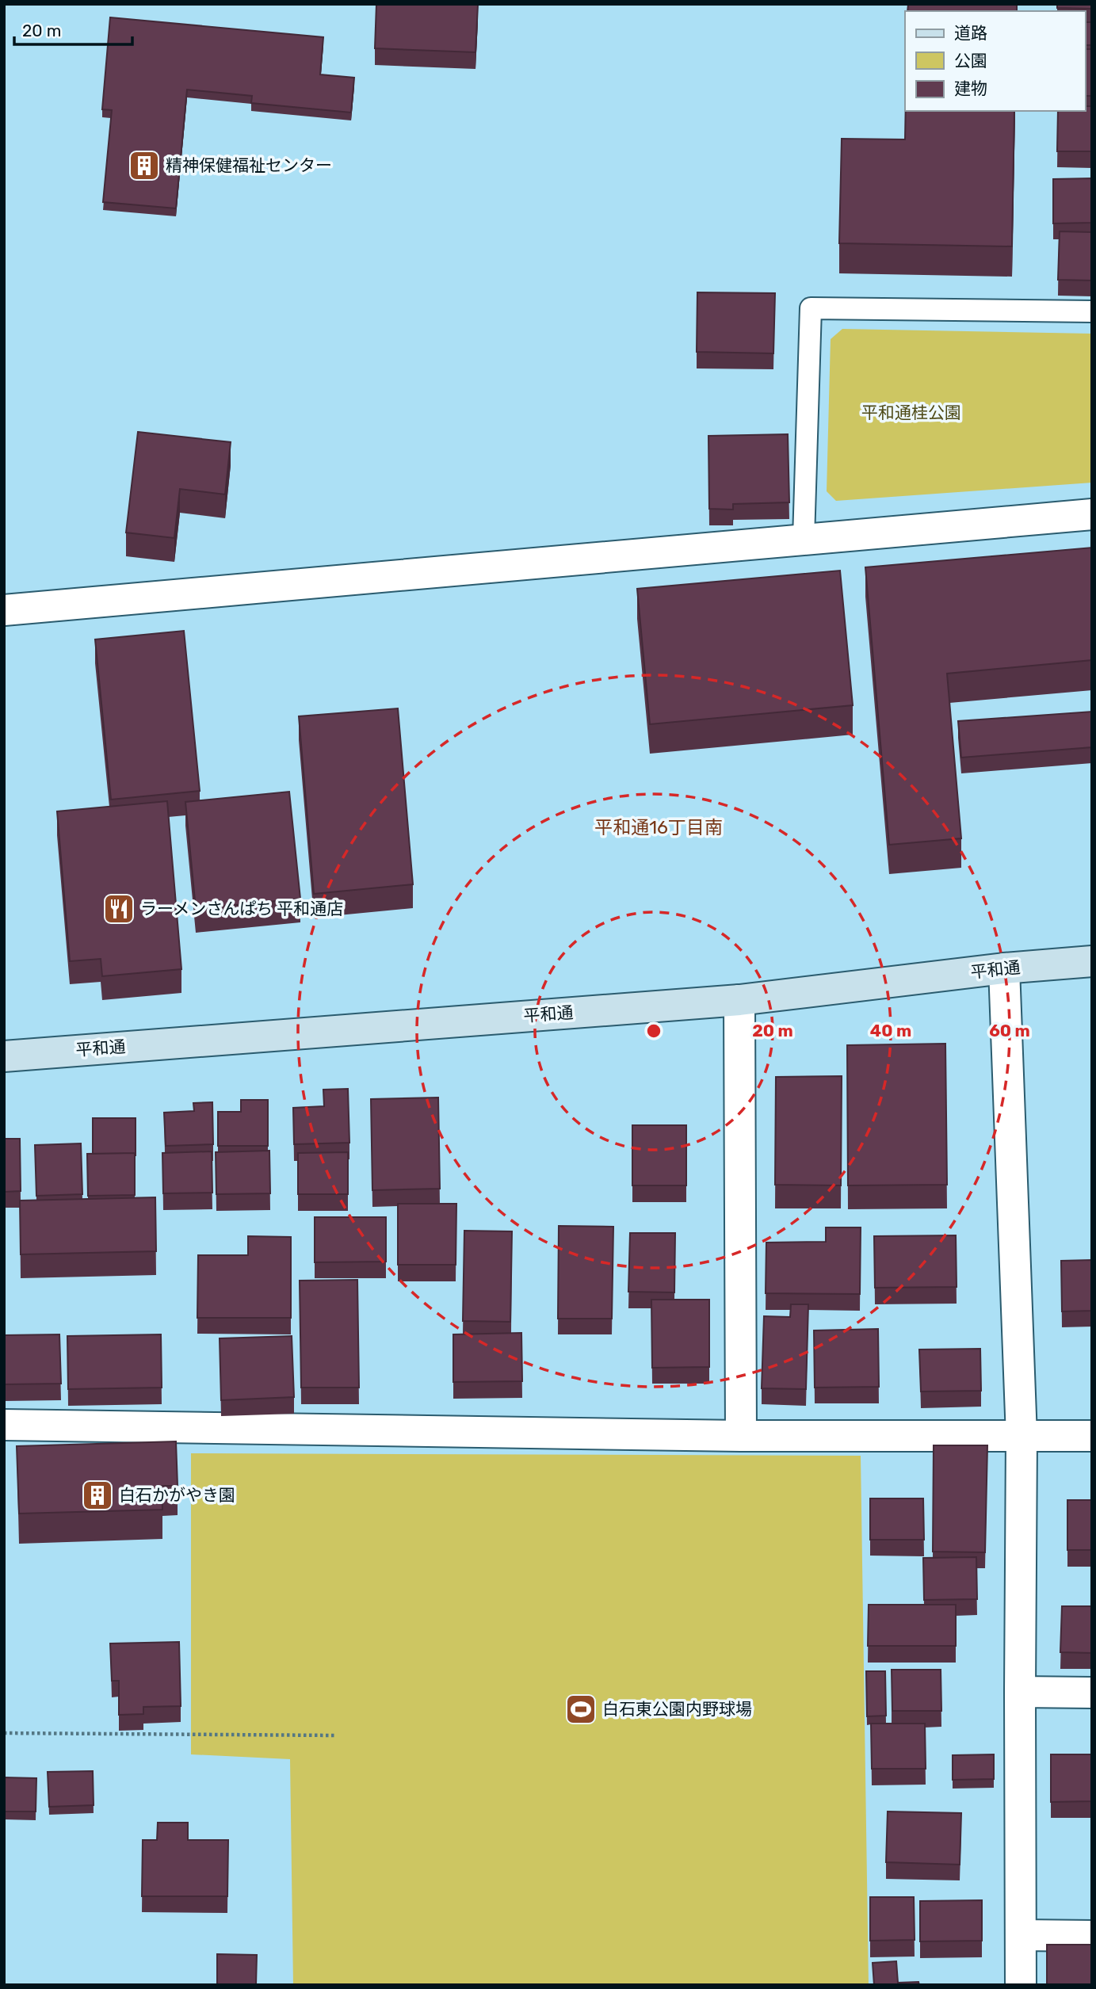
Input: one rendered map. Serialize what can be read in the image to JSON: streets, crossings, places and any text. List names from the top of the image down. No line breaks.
{"streets":{"street":["平和通"]},"districts":["平和通16丁目南"],"parks":["平和通桂公園"],"places":{"building":["精神保健福祉センター","白石かがやき園"],"restaurant":["ラーメンさんぱち 平和通店"],"sports":["白石東公園内野球場"]},"legend":["道路","公園","建物"],"scale_bar":"20 m","rings":["20 m","40 m","60 m"]}
